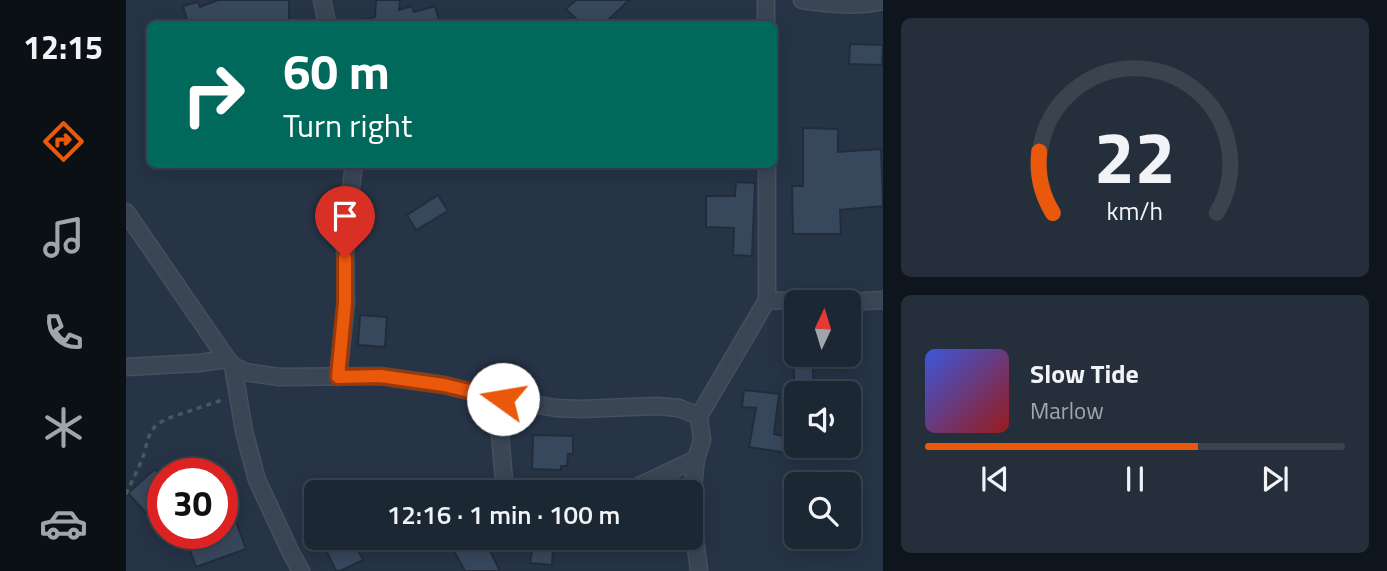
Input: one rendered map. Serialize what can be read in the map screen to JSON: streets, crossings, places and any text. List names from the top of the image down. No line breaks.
{"north":"top","page":{"tabs":"12:15","turn":["60 m","Turn right"],"song":["Slow Tide","Marlow"],"limit":"30","trip":"12:16 · 1 min · 100 m","gauge":["22","km/h"]}}
